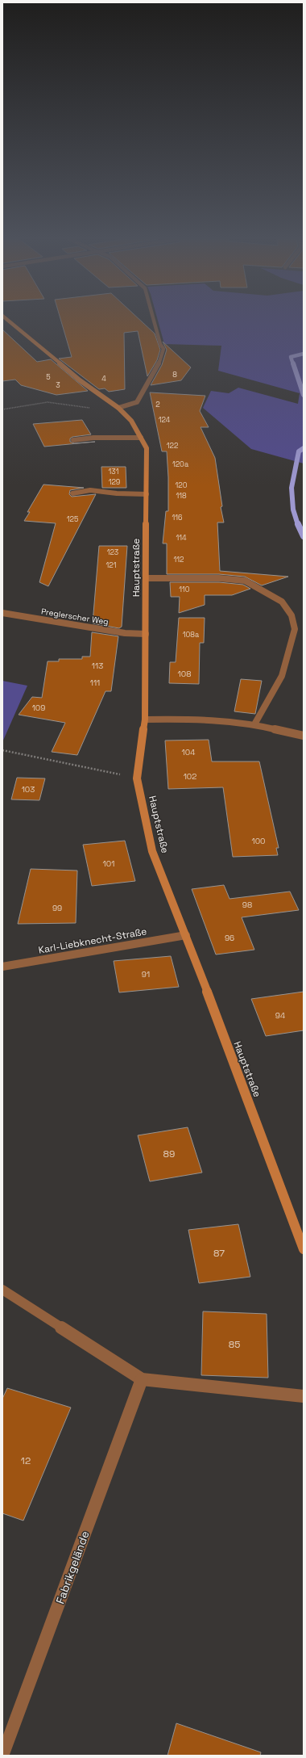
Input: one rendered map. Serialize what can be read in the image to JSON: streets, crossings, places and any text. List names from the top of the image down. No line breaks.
{"streets":{"main road":["Hauptstraße"],"street":["Preglerscher Weg","Karl-Liebknecht-Straße","Fabrikgelände"]},"crossings":[["Hauptstraße","Preglerscher Weg"],["Hauptstraße","Karl-Liebknecht-Straße"]],"house_numbers":["8","5","4","3","2","124","122","120a","131","129","120","118","116","125","114","123","112","121","110","108a","113","108","111","109","104","102","103","100","101","98","99","96","91","94","89","87","85","12"]}
